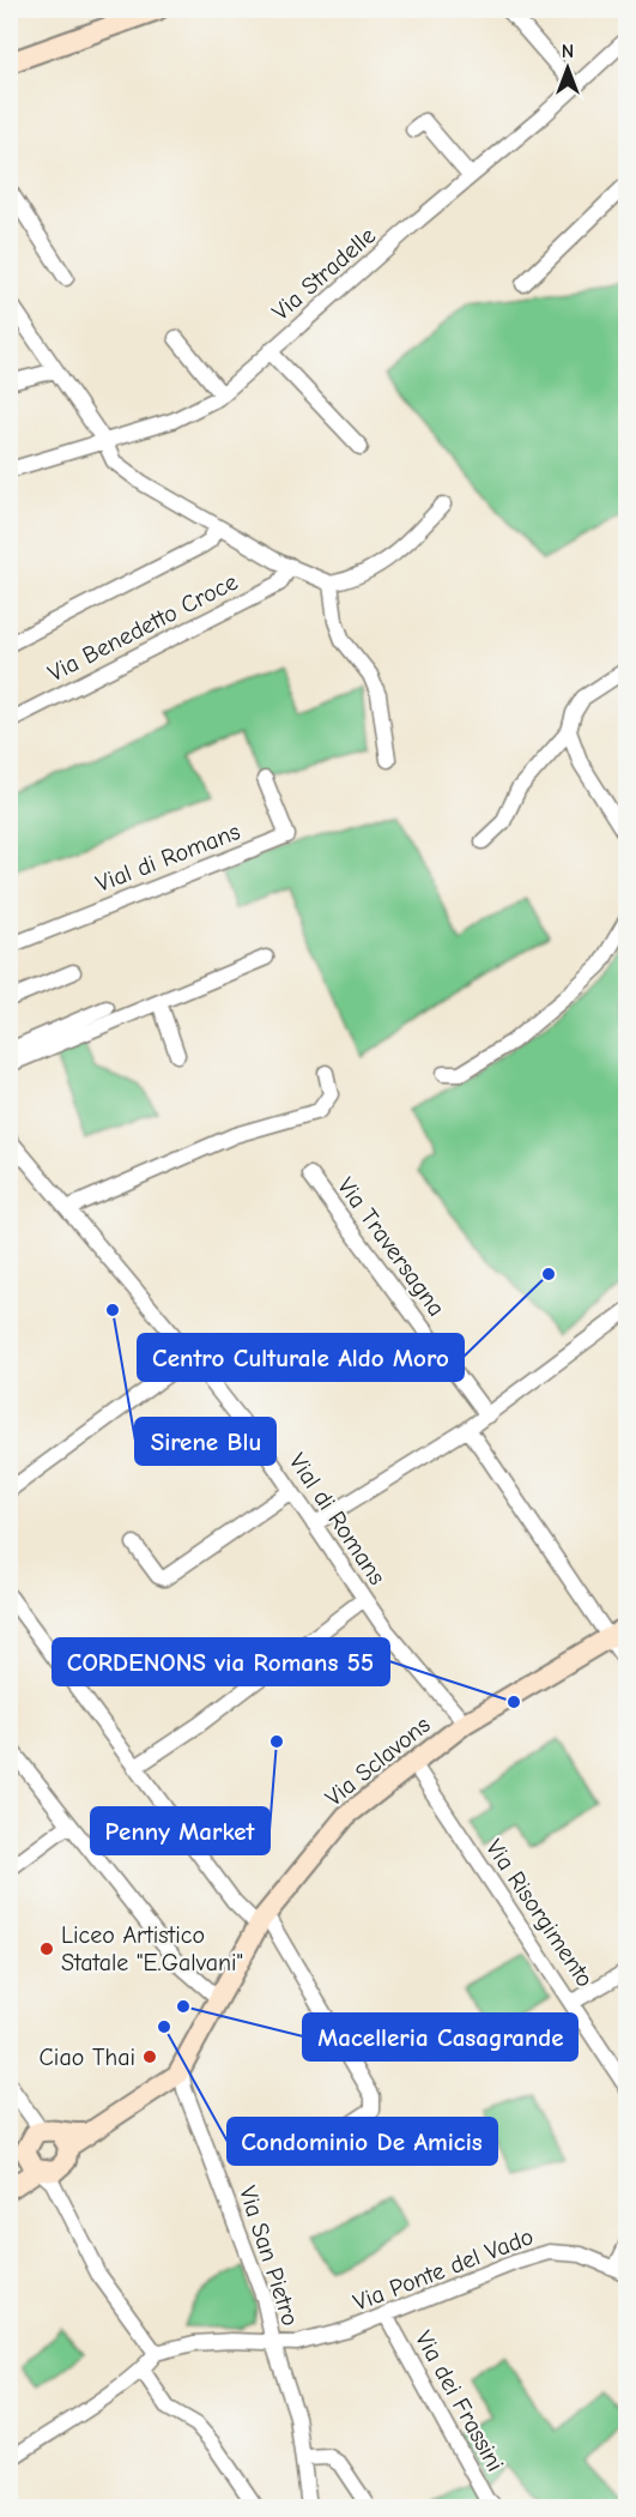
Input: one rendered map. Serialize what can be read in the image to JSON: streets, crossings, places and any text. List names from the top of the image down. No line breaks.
{"streets":{"street":["Via Stradelle","Via Benedetto Croce","Vial di Romans","Via Traversagna","Via Sclavons","Via Risorgimento","Via San Pietro","Via Ponte del Vado","Via dei Frassini"]},"crossings":[["Vial di Romans","Via Sclavons"],["Via Sclavons","Via Risorgimento"],["Via Sclavons","Via San Pietro"],["Via San Pietro","Via Ponte del Vado"],["Via Ponte del Vado","Via dei Frassini"]],"places":["Centro Culturale Aldo Moro","Sirene Blu","CORDENONS via Romans 55","Penny Market","Liceo Artistico Statale \"E.Galvani\"","Macelleria Casagrande","Condominio De Amicis","Ciao Thai"],"north":"top"}
